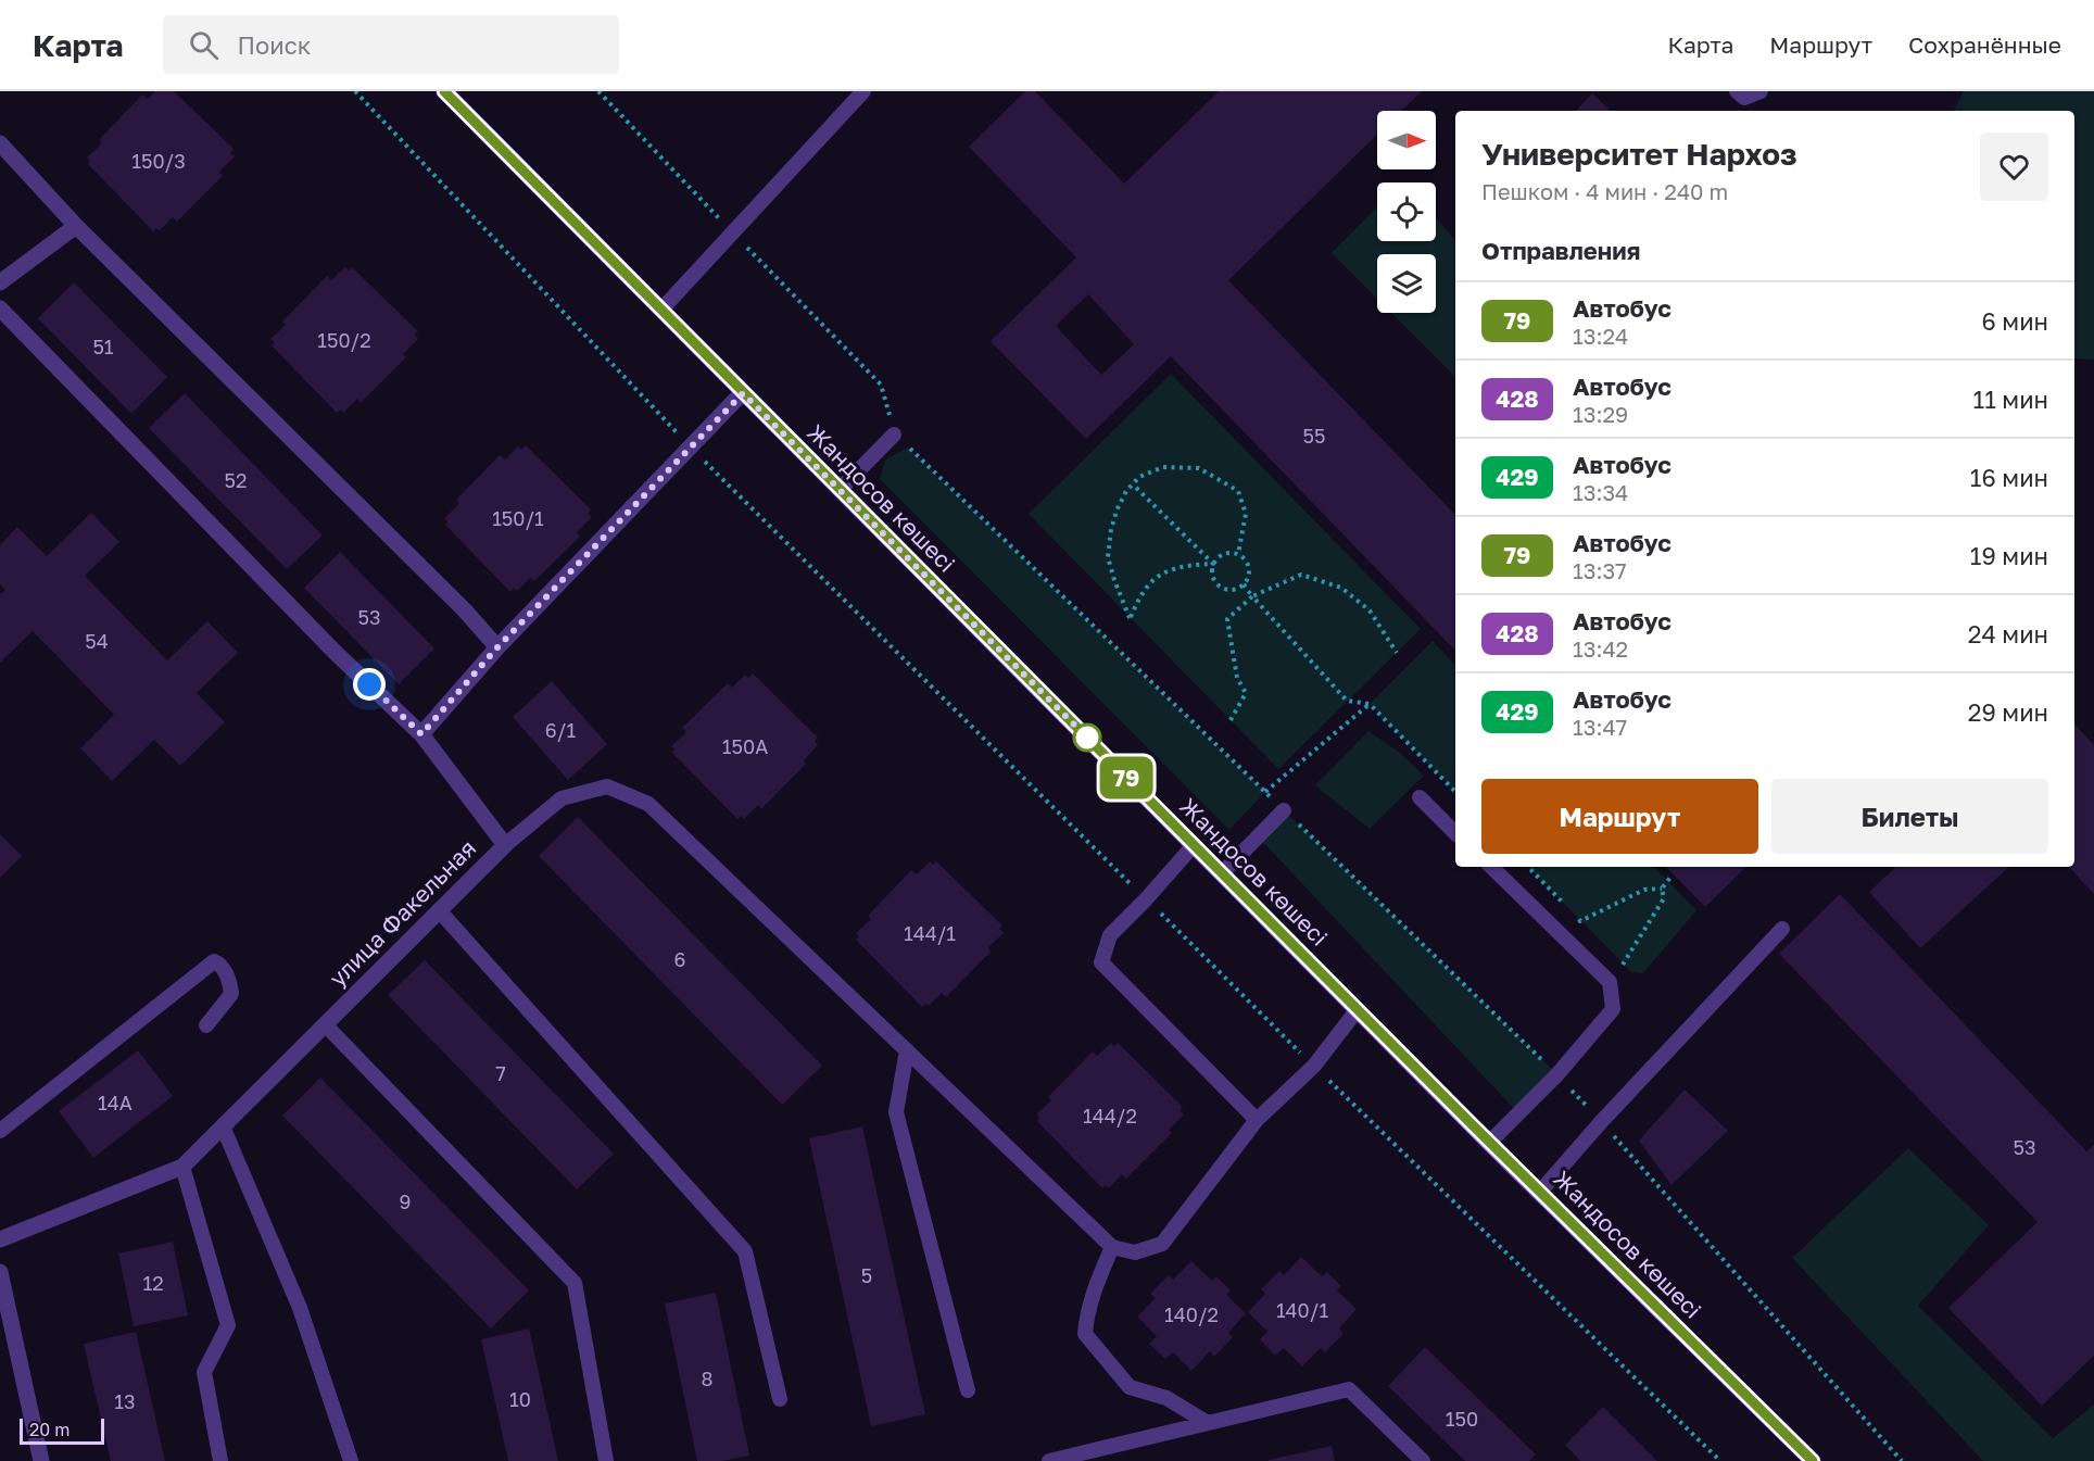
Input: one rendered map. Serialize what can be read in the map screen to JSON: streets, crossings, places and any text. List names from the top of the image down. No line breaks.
{"streets":{"main road":["Жандосов көшесі"],"street":["улица Факельная"]},"lines":["bus line 79"],"house_numbers":["150/3","150/2","51","55","52","150/1","53","54","6/1","150A","144/1","6","7","14А","144/2","53","9","5","12","140/1","140/2","8","10","13","150"],"scale_bar":"20 m","north":"right","page":{"header":"Карта","search":"Поиск","nav":["Карта","Маршрут","Сохранённые"],"on_map":"79","heading":[["Университет Нархоз","Пешком · 4 мин · 240 m"],"Отправления"],"list":[{"mark":"79","name":"Автобус","note":"13:24","value":"6 мин"},{"mark":"428","name":"Автобус","note":"13:29","value":"11 мин"},{"mark":"429","name":"Автобус","note":"13:34","value":"16 мин"},{"mark":"79","name":"Автобус","note":"13:37","value":"19 мин"},{"mark":"428","name":"Автобус","note":"13:42","value":"24 мин"},{"mark":"429","name":"Автобус","note":"13:47","value":"29 мин"}],"buttons":["Маршрут","Билеты"],"scale":"20 m"}}
